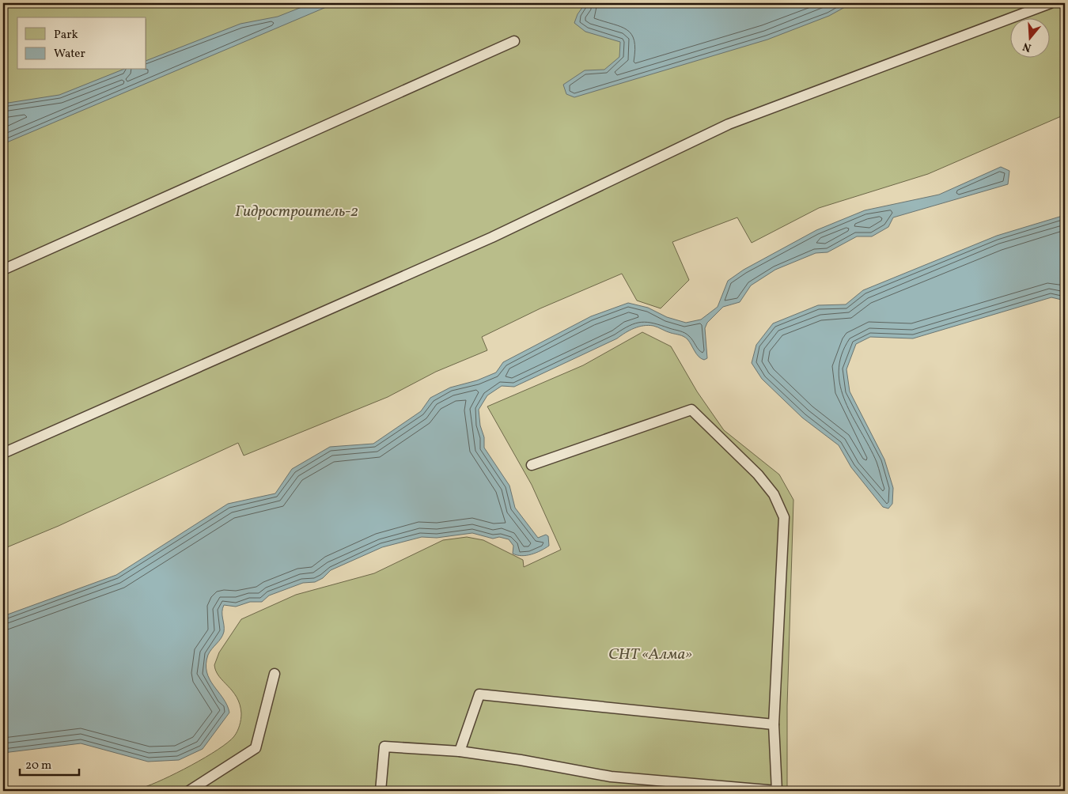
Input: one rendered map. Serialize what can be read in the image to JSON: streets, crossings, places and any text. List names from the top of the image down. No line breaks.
{"parks":["Гидростроитель-2","СНТ «Алма»"],"legend":["Park","Water"],"scale_bar":"20 m","north":"bottom"}
